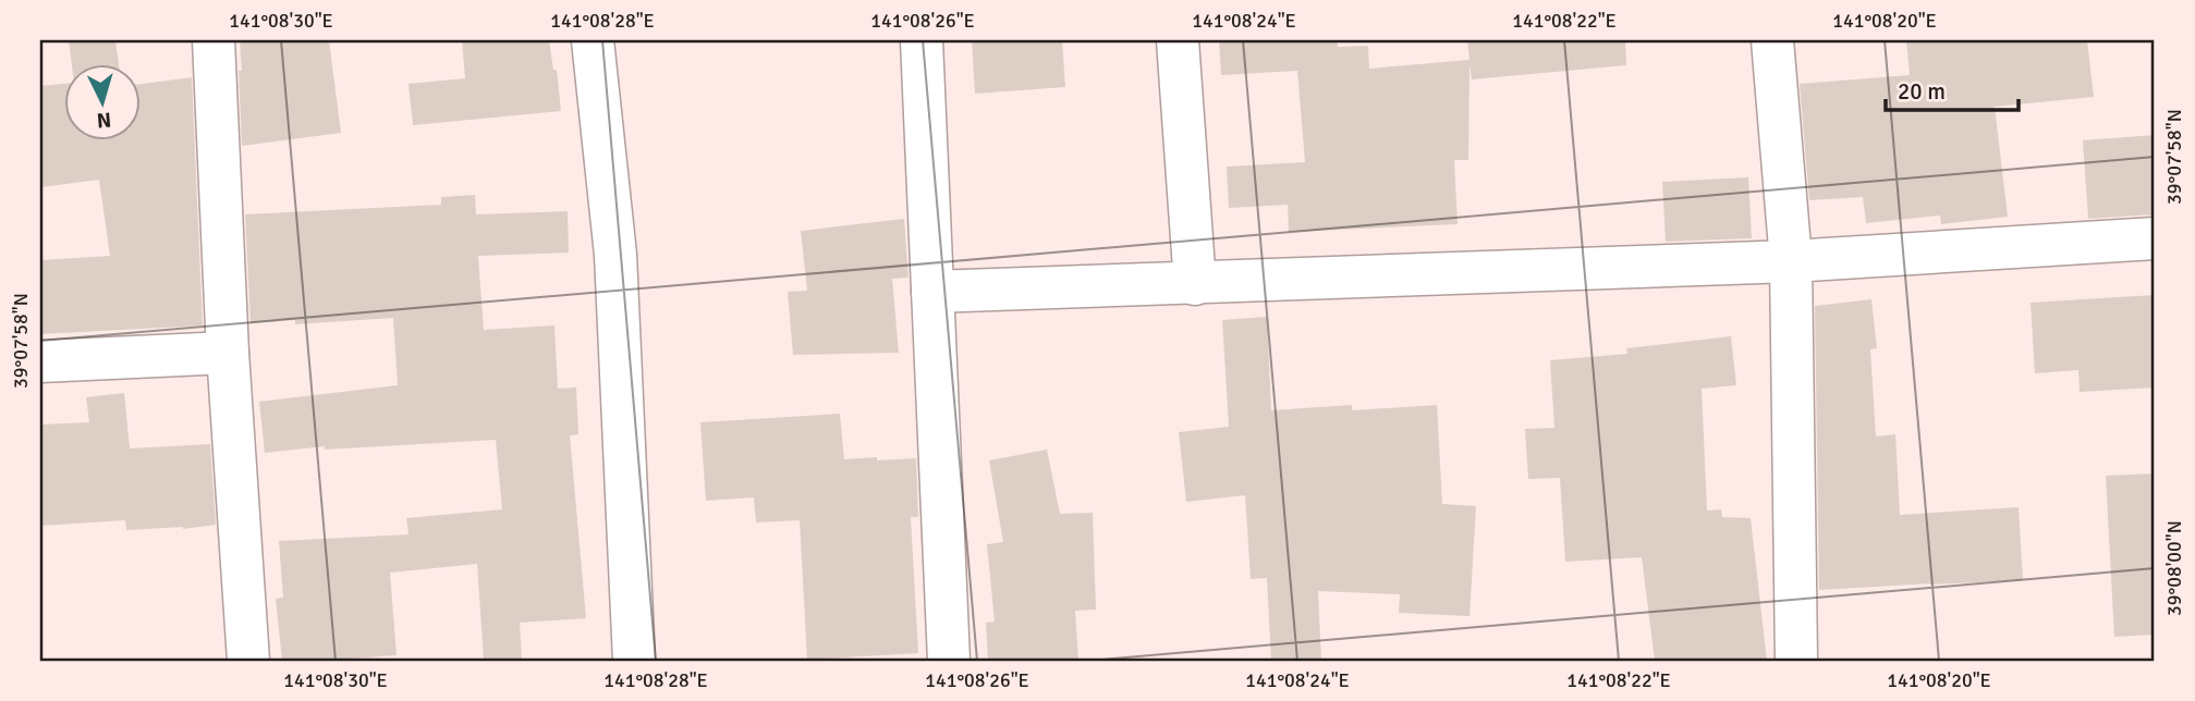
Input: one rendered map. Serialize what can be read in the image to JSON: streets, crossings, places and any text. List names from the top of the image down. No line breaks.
{"scale_bar":"20 m","north":"bottom","coordinates":["141°08'30\"E","141°08'28\"E","141°08'26\"E","141°08'24\"E","141°08'22\"E","141°08'20\"E","39°07'58\"N","39°08'00\"N"]}
